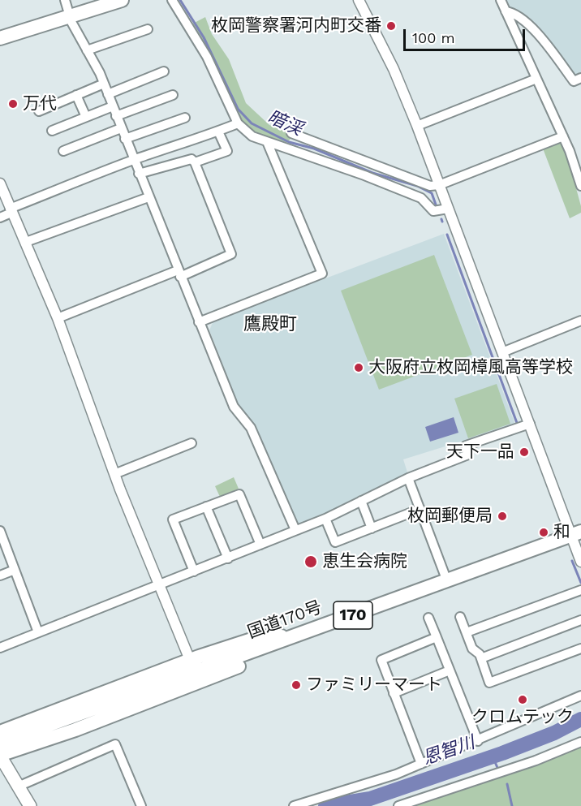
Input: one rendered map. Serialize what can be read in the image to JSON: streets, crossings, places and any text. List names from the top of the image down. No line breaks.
{"streets":{"highway":["170","国道170号"]},"crossings":[["170","国道170号"]],"districts":["鷹殿町"],"water":["暗渓","恩智川"],"places":["枚岡警察署河内町交番","万代","大阪府立枚岡樟風高等学校","天下一品","枚岡郵便局","和","恵生会病院","ファミリーマート","クロムテック"],"scale_bar":"100 m"}
